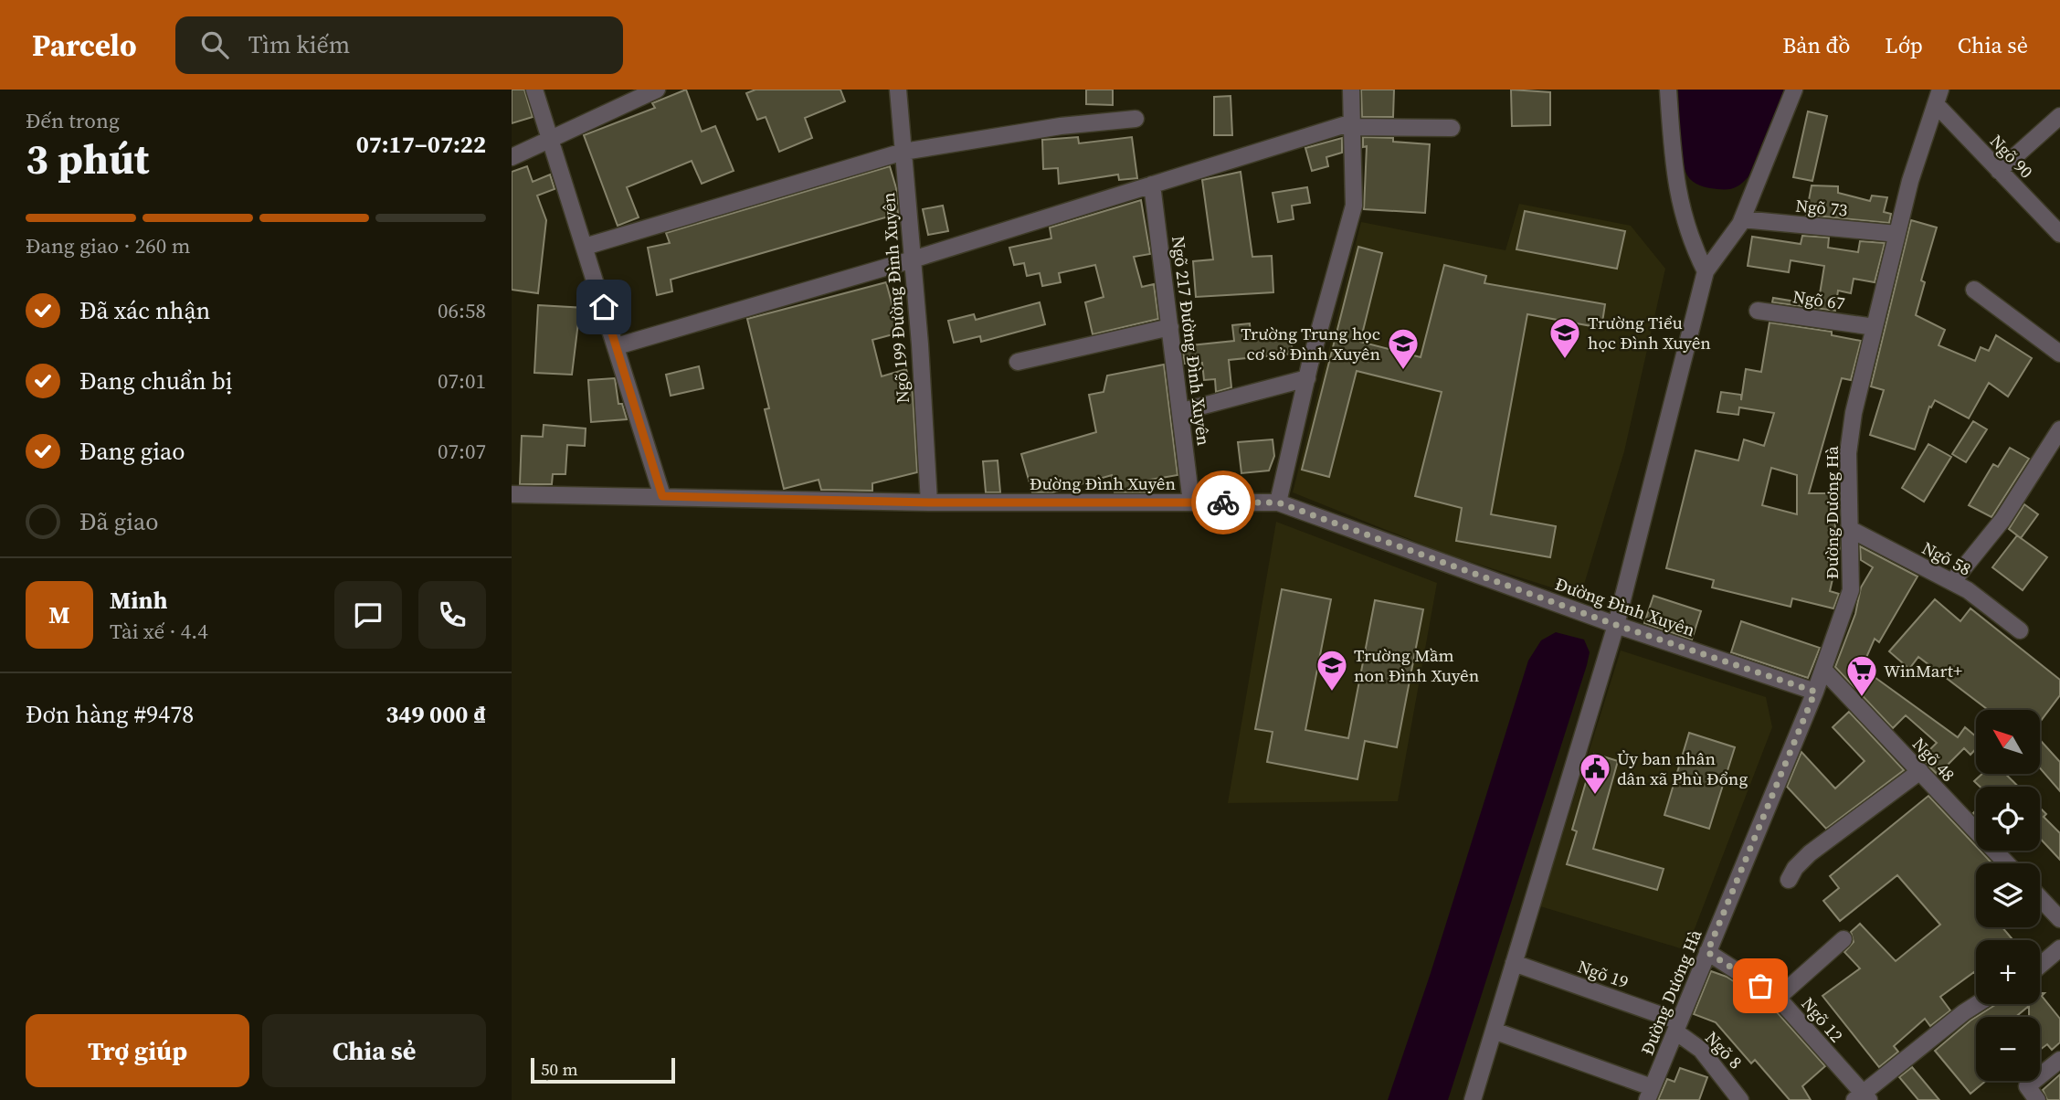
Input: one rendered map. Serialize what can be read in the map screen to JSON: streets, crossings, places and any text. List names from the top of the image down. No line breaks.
{"streets":{"street":["Ngõ 90","Ngõ 73","Ngõ 199 Đường Đình Xuyên","Ngõ 67","Ngõ 217 Đường Đình Xuyên","Đường Đình Xuyên","Đường Dương Hà","Ngõ 58","Ngõ 48","Ngõ 19","Ngõ 12","Ngõ 8"]},"crossings":[["Ngõ 90","Đường Dương Hà"],["Ngõ 73","Đường Dương Hà"],["Ngõ 199 Đường Đình Xuyên","Đường Đình Xuyên"],["Ngõ 67","Đường Dương Hà"],["Ngõ 217 Đường Đình Xuyên","Đường Đình Xuyên"],["Đường Đình Xuyên","Đường Dương Hà"],["Đường Dương Hà","Ngõ 58"],["Đường Dương Hà","Ngõ 48"],["Đường Dương Hà","Ngõ 19"],["Đường Dương Hà","Ngõ 12"],["Đường Dương Hà","Ngõ 8"],["Ngõ 19","Ngõ 8"]],"places":{"school or university":["Trường Tiểu học Đình Xuyên","Trường Trung học cơ sở Đình Xuyên","Trường Mầm non Đình Xuyên"],"supermarket":["WinMart+"],"public building":["Ủy ban nhân dân xã Phù Đổng"]},"scale_bar":"50 m","north":"top left","page":{"header":"Parcelo","search":"Tìm kiếm","nav":["Bản đồ","Lớp","Chia sẻ"],"heading":["3 phút","Đến trong","07:17–07:22"],"panel":["Minh","Tài xế · 4.4","Đơn hàng #9478","349 000 ₫"],"bar":"Đang giao · 260 m","list":[["Đã xác nhận","06:58"],["Đang chuẩn bị","07:01"],["Đang giao","07:07"],"Đã giao"],"round":"M","map_buttons":["+","−"],"buttons":["Trợ giúp","Chia sẻ"],"scale":"50 m"}}
